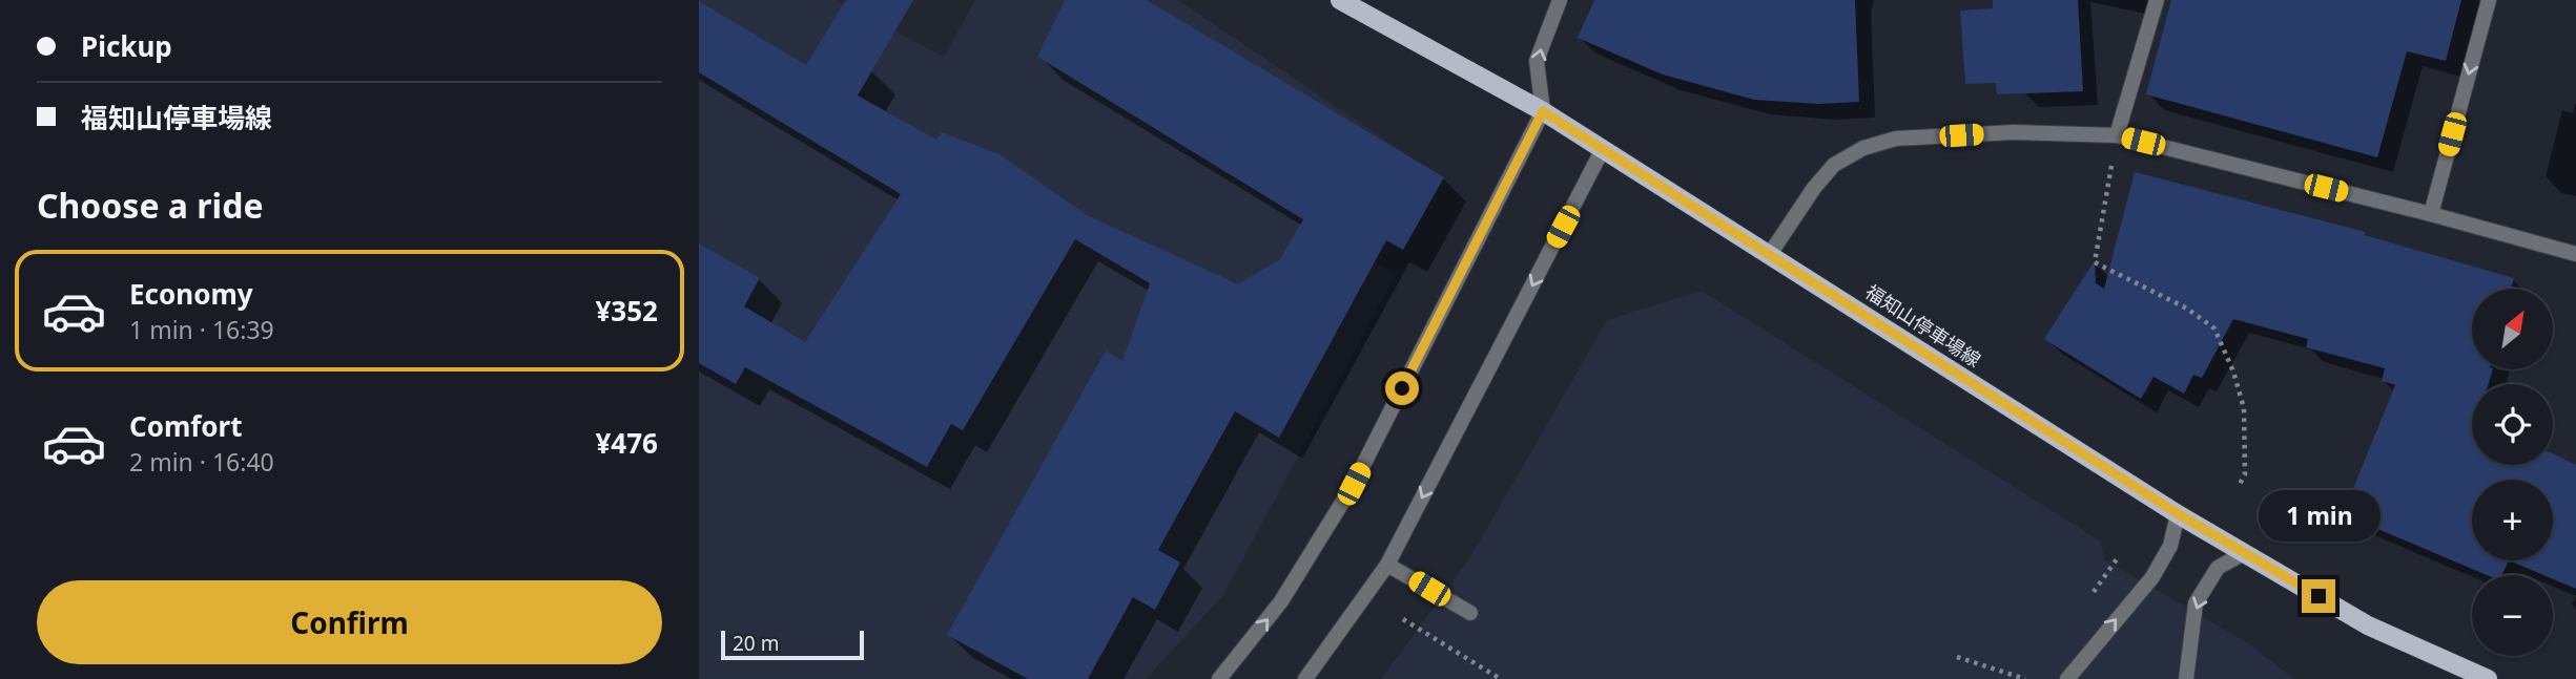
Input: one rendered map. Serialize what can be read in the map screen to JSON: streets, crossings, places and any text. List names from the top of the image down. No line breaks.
{"streets":{"main road":["福知山停車場線"]},"scale_bar":"20 m","north":"top right","page":{"banner":["Pickup","福知山停車場線"],"heading":"Choose a ride","list":[{"name":"Economy","note":"1 min · 16:39","value":"¥352"},{"name":"Comfort","note":"2 min · 16:40","value":"¥476"}],"map_buttons":["+","−"],"bubble":"1 min","buttons":"Confirm","scale":"20 m"}}
